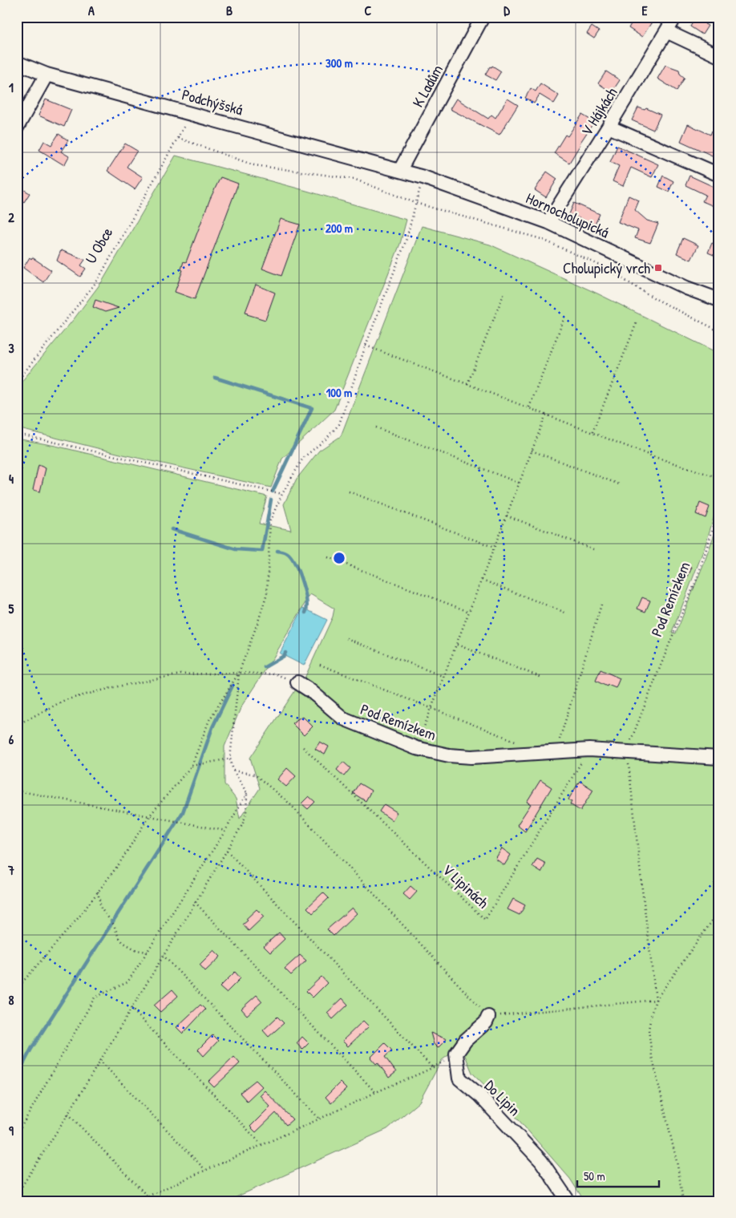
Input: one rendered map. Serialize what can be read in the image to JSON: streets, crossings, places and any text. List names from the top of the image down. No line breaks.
{"streets":{"street":["K Ladům","Podchýšská","V Hájkách","Hornocholupická","Pod Remízkem","Do Lipin"],"path":["U Obce","V Lipinách"]},"crossings":[["K Ladům","Podchýšská"],["K Ladům","Hornocholupická"],["Podchýšská","Hornocholupická"],["Podchýšská","U Obce"],["V Hájkách","Hornocholupická"],["Pod Remízkem","V Lipinách"]],"places":{"transit":["Cholupický vrch"]},"scale_bar":"50 m","grid":{"columns":["A","B","C","D","E"],"rows":["1","2","3","4","5","6","7","8","9"]},"rings":["300 m","200 m","100 m"]}
